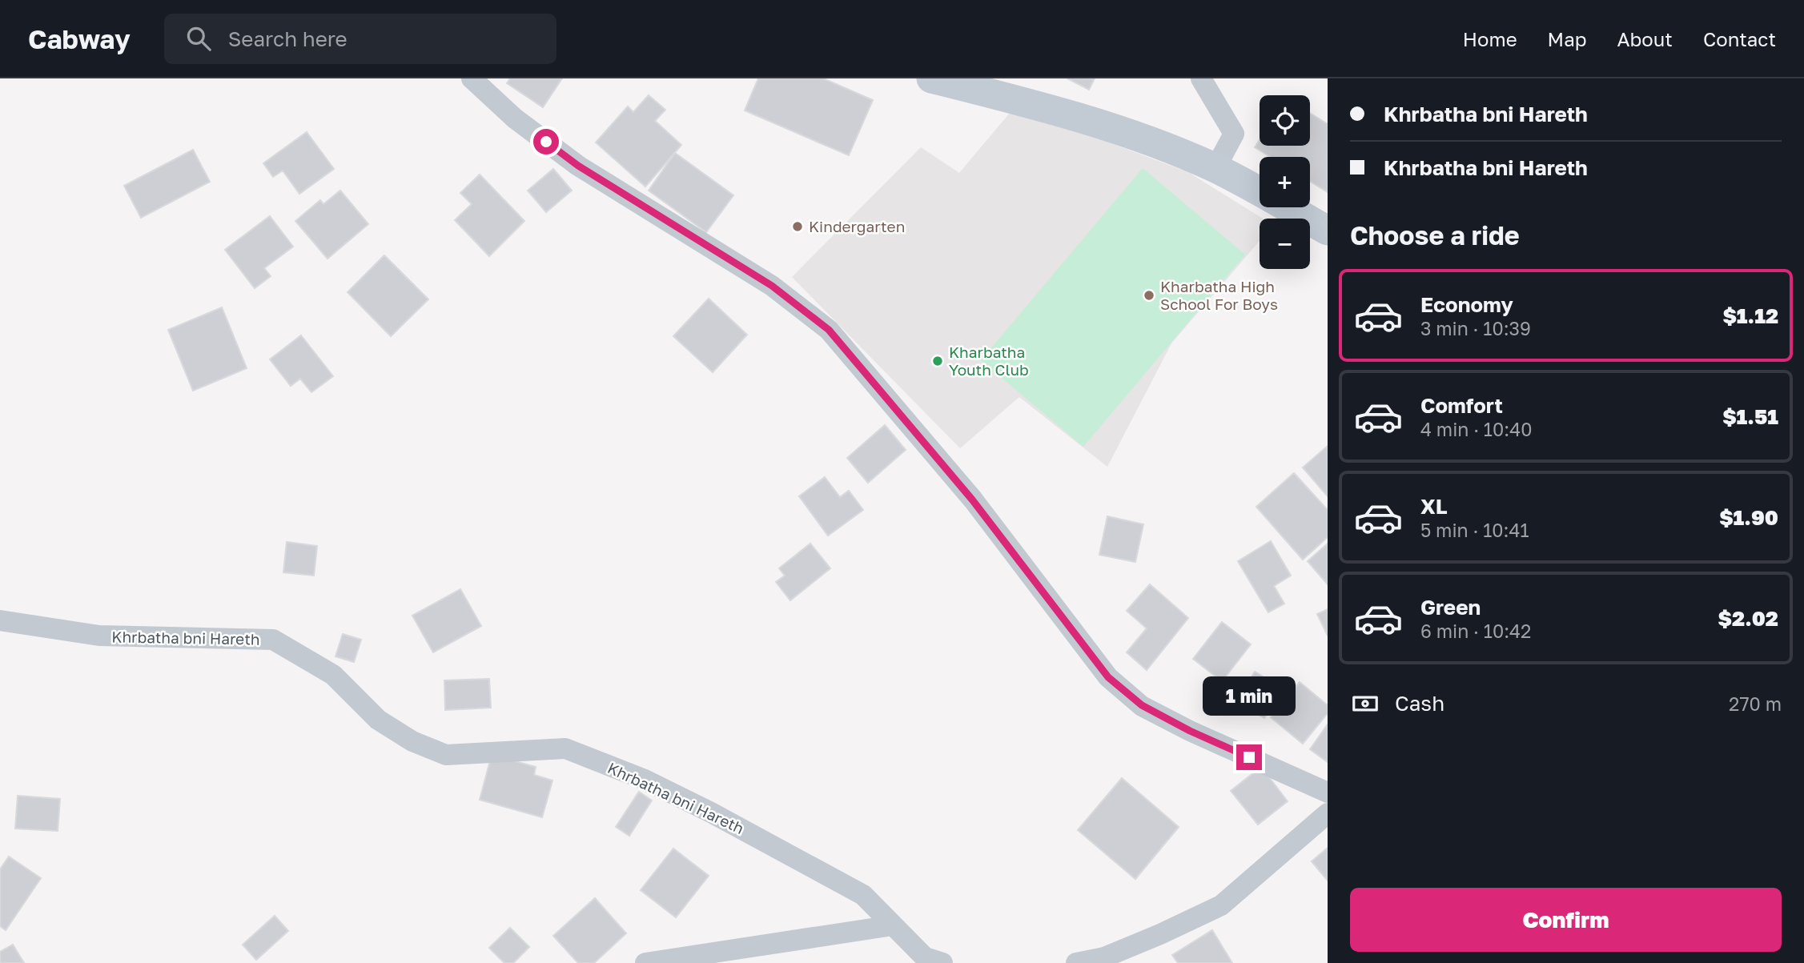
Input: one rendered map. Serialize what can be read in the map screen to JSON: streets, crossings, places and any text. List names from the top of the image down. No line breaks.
{"streets":{"street":["Khrbatha bni Hareth"]},"places":["Kindergarten","Kharbatha High School For Boys","Kharbatha Youth Club"],"page":{"header":"Cabway","search":"Search here","nav":["Home","Map","About","Contact"],"banner":["Khrbatha bni Hareth","Khrbatha bni Hareth"],"map_buttons":["+","−"],"heading":"Choose a ride","list":[{"name":"Economy","note":"3 min · 10:39","value":"$1.12"},{"name":"Comfort","note":"4 min · 10:40","value":"$1.51"},{"name":"XL","note":"5 min · 10:41","value":"$1.90"},{"name":"Green","note":"6 min · 10:42","value":"$2.02"}],"pay":["Cash","270 m"],"bubble":"1 min","buttons":"Confirm"}}
